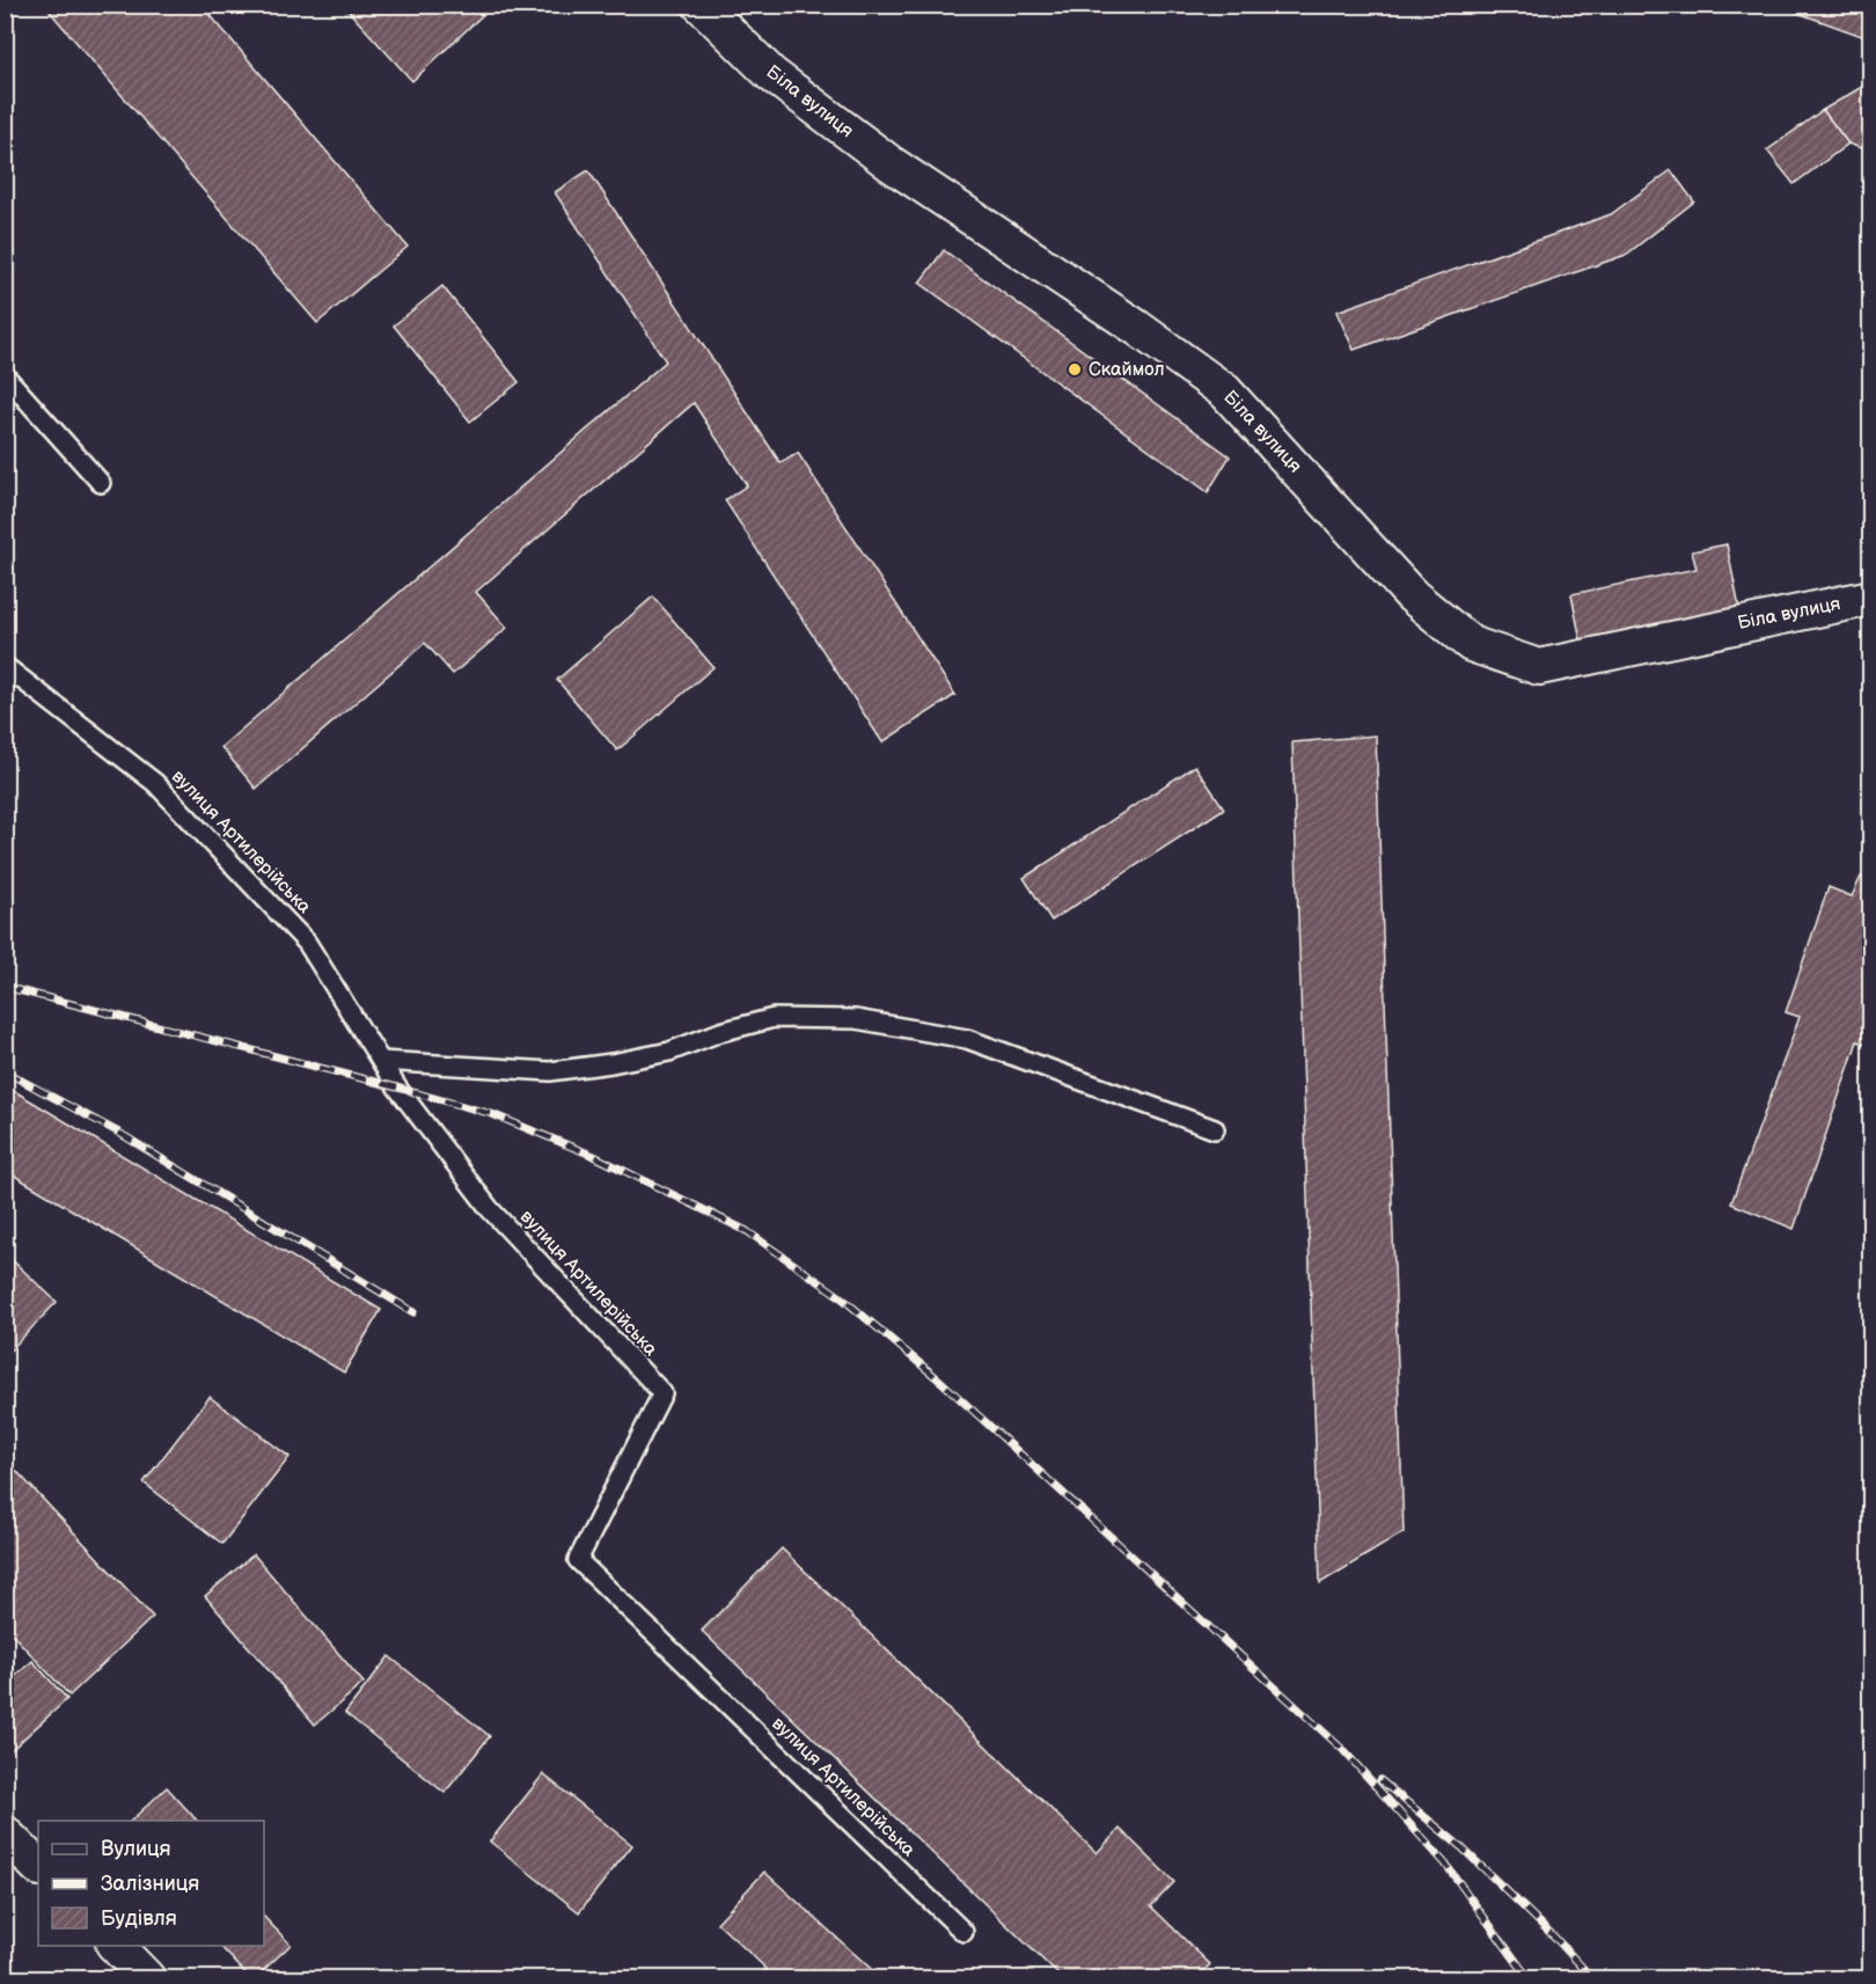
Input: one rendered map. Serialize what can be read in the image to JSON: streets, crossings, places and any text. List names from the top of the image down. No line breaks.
{"streets":{"street":["Біла вулиця"],"lane":["вулиця Артилерійська"]},"places":["Скаймол"],"legend":["Вулиця","Залізниця","Будівля"]}
